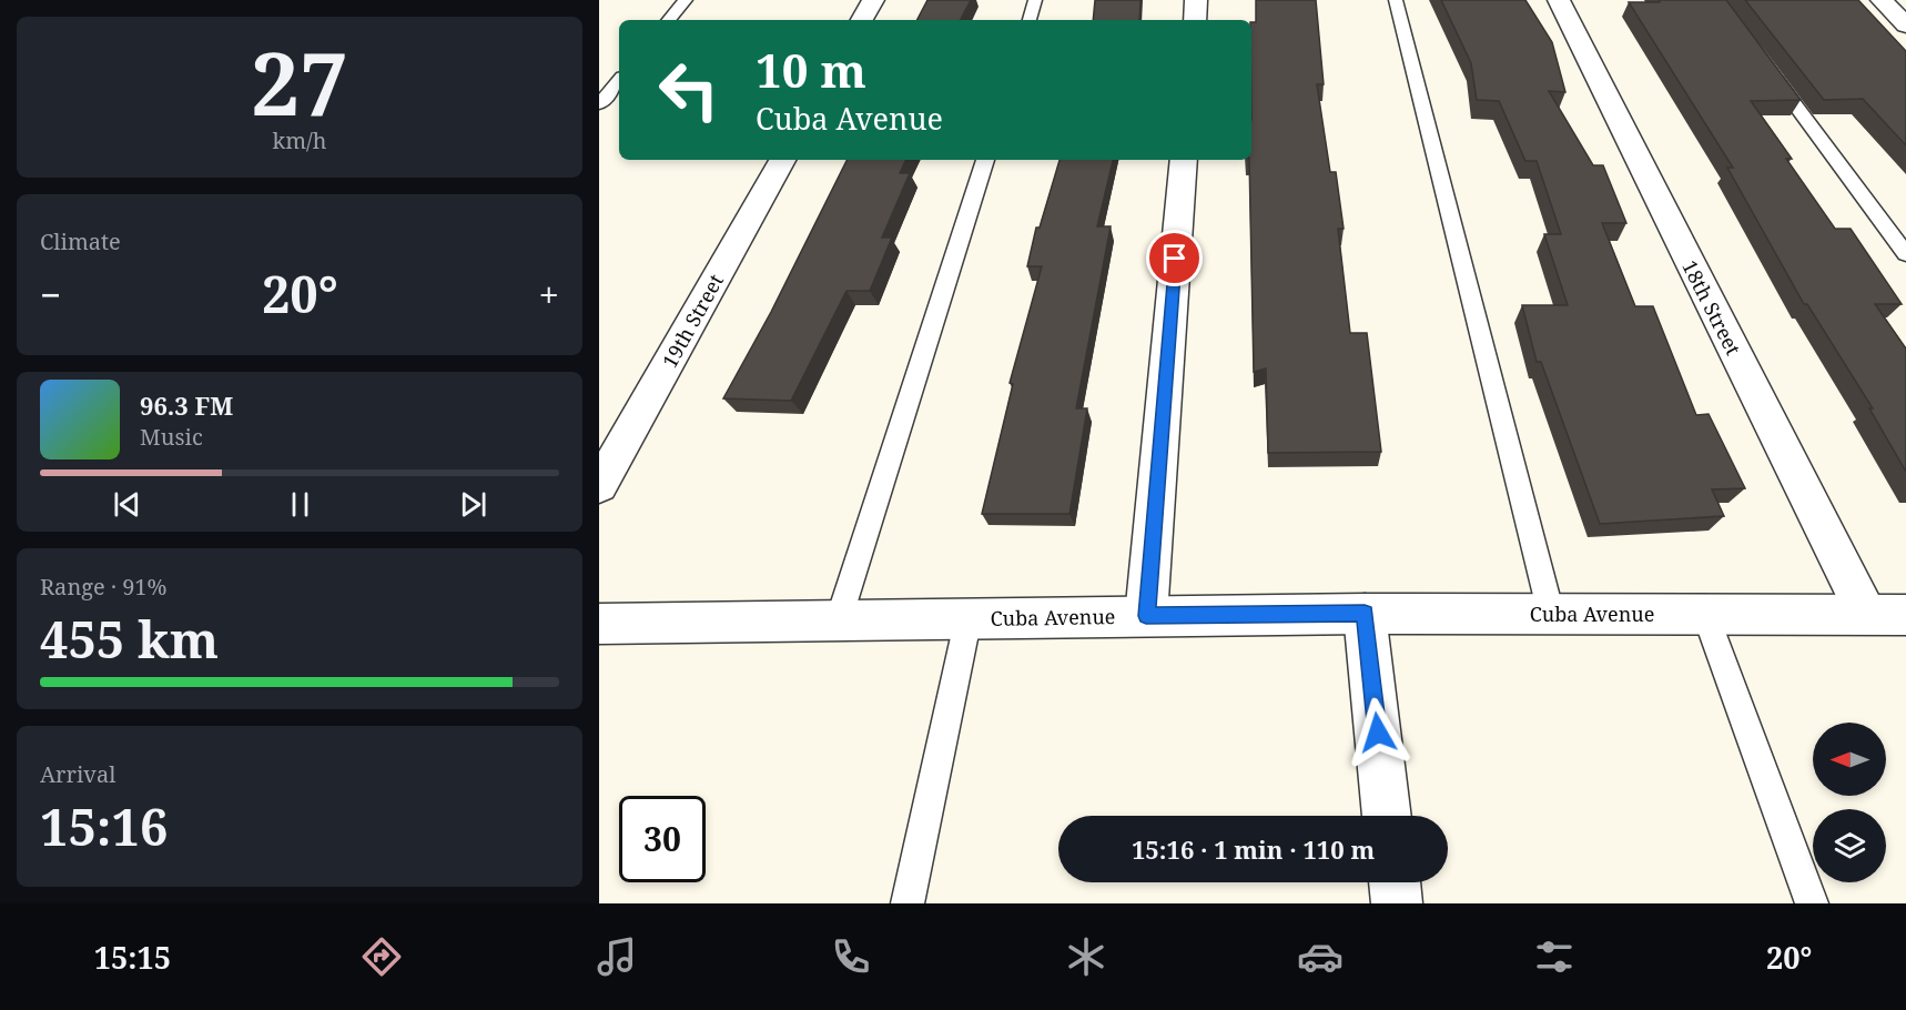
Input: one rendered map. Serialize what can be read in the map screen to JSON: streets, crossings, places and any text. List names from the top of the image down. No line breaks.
{"streets":{"street":["18th Street","19th Street","Cuba Avenue"]},"crossings":[["18th Street","Cuba Avenue"]],"north":"left","page":{"tile":[["27","km/h"],"Climate",["Range · 91%","455 km"],["Arrival","15:16"]],"turn":["10 m","Cuba Avenue"],"heat":["−","20°","+"],"song":["96.3 FM","Music"],"limit":"30","trip":"15:16 · 1 min · 110 m","tabs":["15:15","20°"]}}
